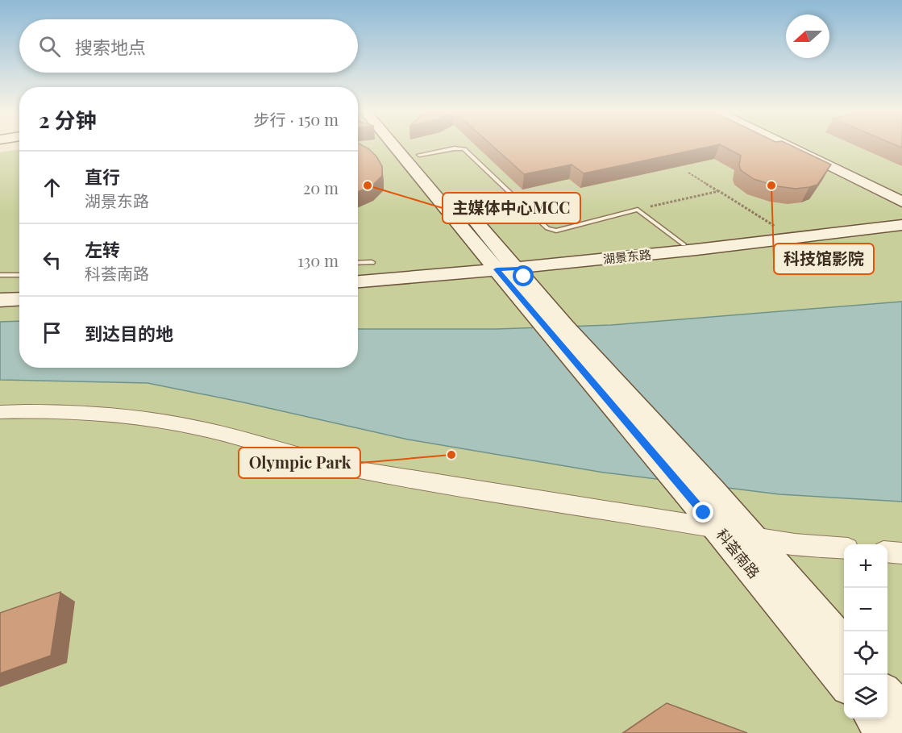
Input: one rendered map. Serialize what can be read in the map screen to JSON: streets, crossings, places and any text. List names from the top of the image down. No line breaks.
{"streets":{"street":["湖景东路","科荟南路"]},"crossings":[["湖景东路","科荟南路"]],"places":["主媒体中心MCC","科技馆影院","Olympic Park"],"north":"left","page":{"search":"搜索地点","heading":["2 分钟","步行 · 150 m"],"list":[["直行","湖景东路","20 m"],["左转","科荟南路","130 m"],"到达目的地"],"map_buttons":["+","−"]}}
